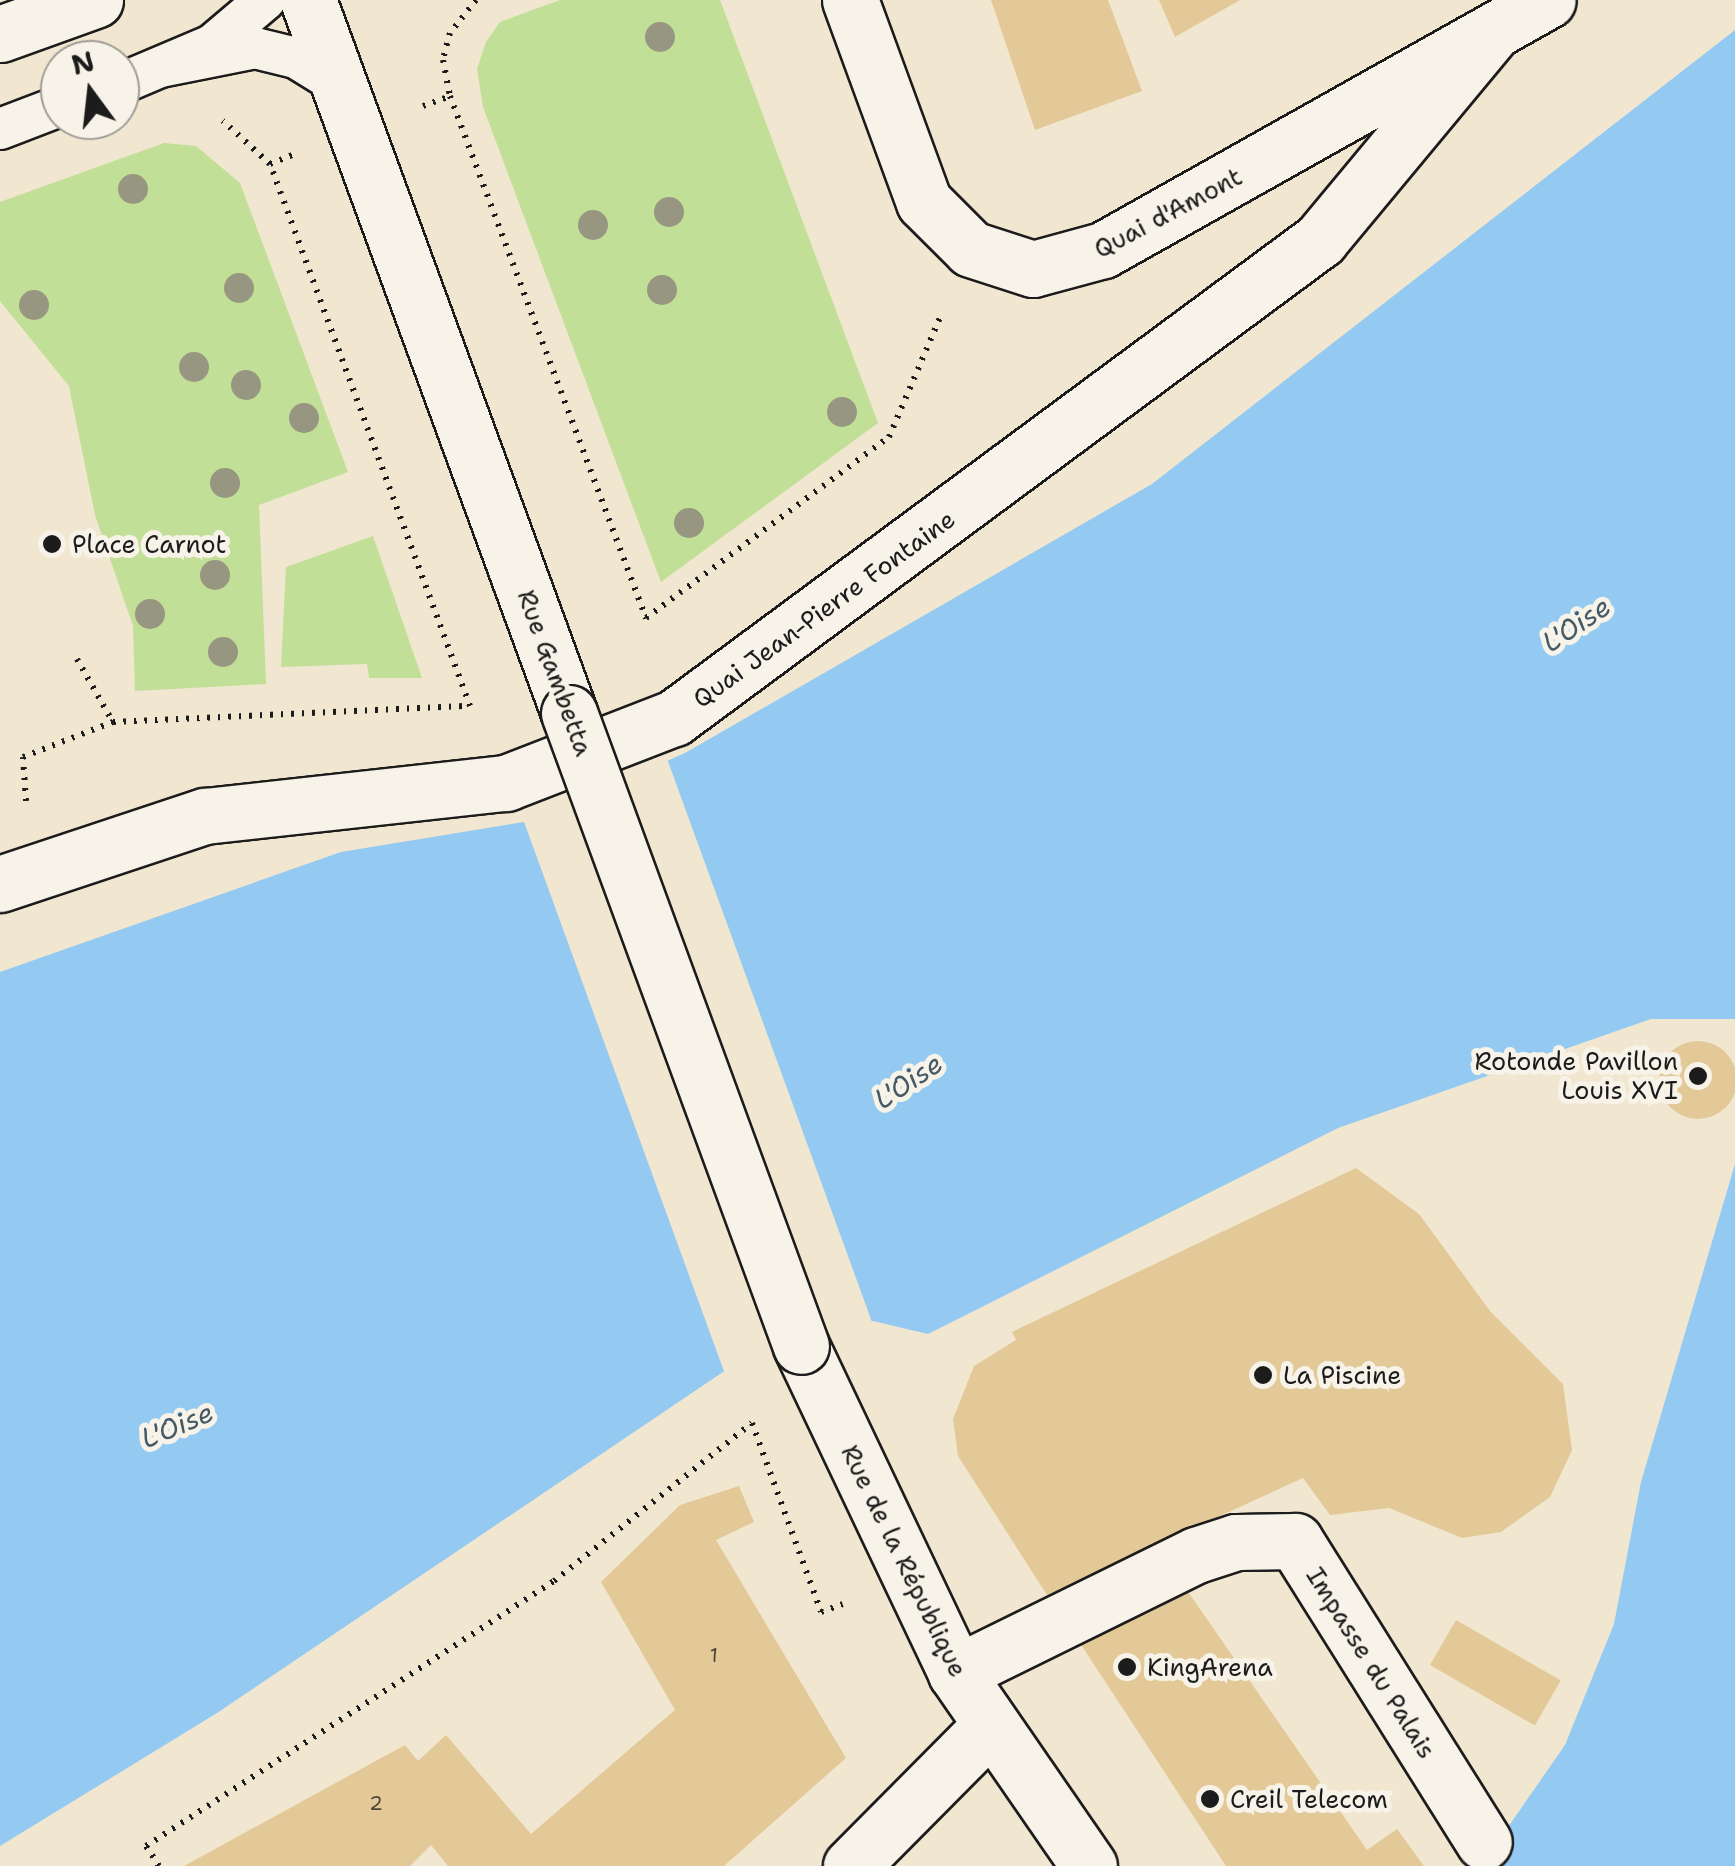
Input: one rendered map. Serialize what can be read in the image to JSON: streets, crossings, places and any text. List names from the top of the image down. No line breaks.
{"streets":{"street":["Quai d'Amont","Quai Jean-Pierre Fontaine","Rue Gambetta","Rue de la République","Impasse du Palais"]},"crossings":[["Quai d'Amont","Quai Jean-Pierre Fontaine"],["Rue Gambetta","Rue de la République"],["Rue de la République","Impasse du Palais"]],"water":["L'Oise"],"places":["Place Carnot","Rotonde Pavillon Louis XVI","La Piscine","KingArena","Creil Telecom"],"house_numbers":["1","2"],"north":"top"}
